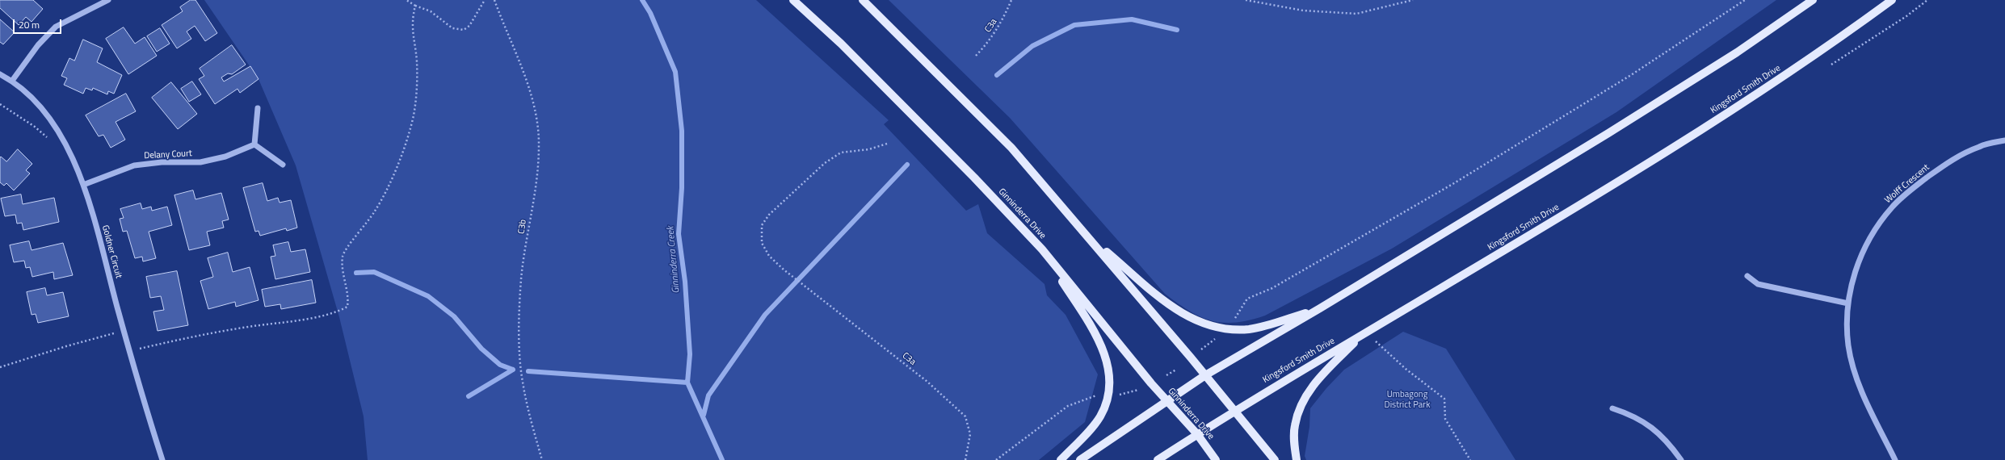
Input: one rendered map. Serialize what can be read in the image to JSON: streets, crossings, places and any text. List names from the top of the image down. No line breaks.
{"streets":{"main road":["Kingsford Smith Drive","Ginninderra Drive"],"street":["Delany Court","Wolff Crescent","Goldner Circuit"],"path":["C3a","C3b"]},"crossings":[["Kingsford Smith Drive","Ginninderra Drive"],["Delany Court","Goldner Circuit"]],"water":["Ginninderra Creek"],"parks":["Umbagong District Park"],"scale_bar":"20 m"}
